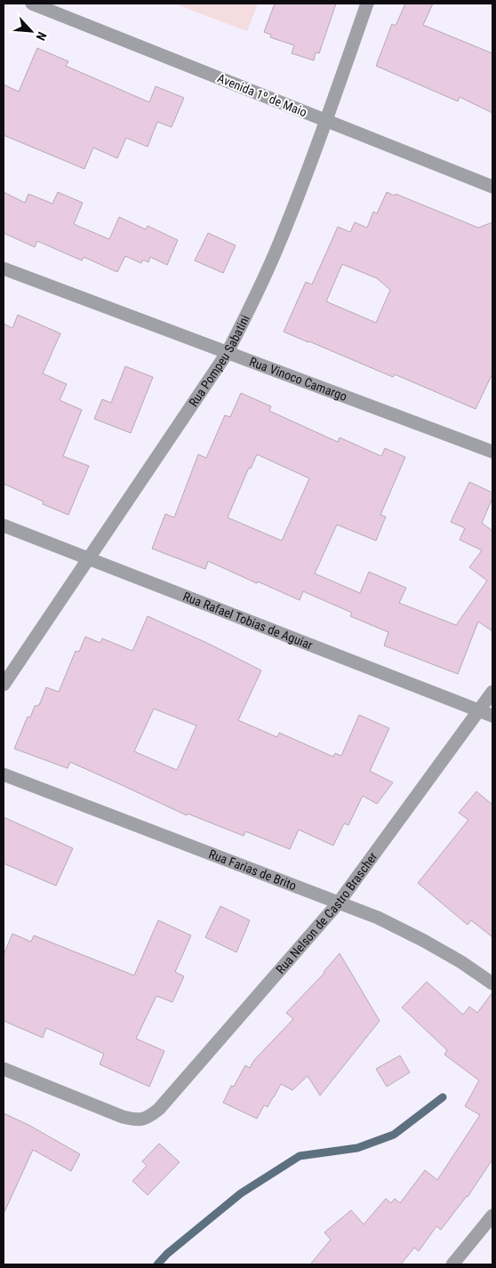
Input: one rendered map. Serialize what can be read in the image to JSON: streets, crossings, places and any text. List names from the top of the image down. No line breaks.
{"streets":{"street":["Avenida 1º de Maio","Rua Pompeu Sabatini","Rua Vinoco Camargo","Rua Rafael Tobias de Aguiar","Rua Farias de Brito","Rua Nelson de Castro Brascher"]},"crossings":[["Avenida 1º de Maio","Rua Pompeu Sabatini"],["Rua Pompeu Sabatini","Rua Vinoco Camargo"],["Rua Pompeu Sabatini","Rua Rafael Tobias de Aguiar"],["Rua Rafael Tobias de Aguiar","Rua Nelson de Castro Brascher"],["Rua Farias de Brito","Rua Nelson de Castro Brascher"]],"north":"bottom right"}
